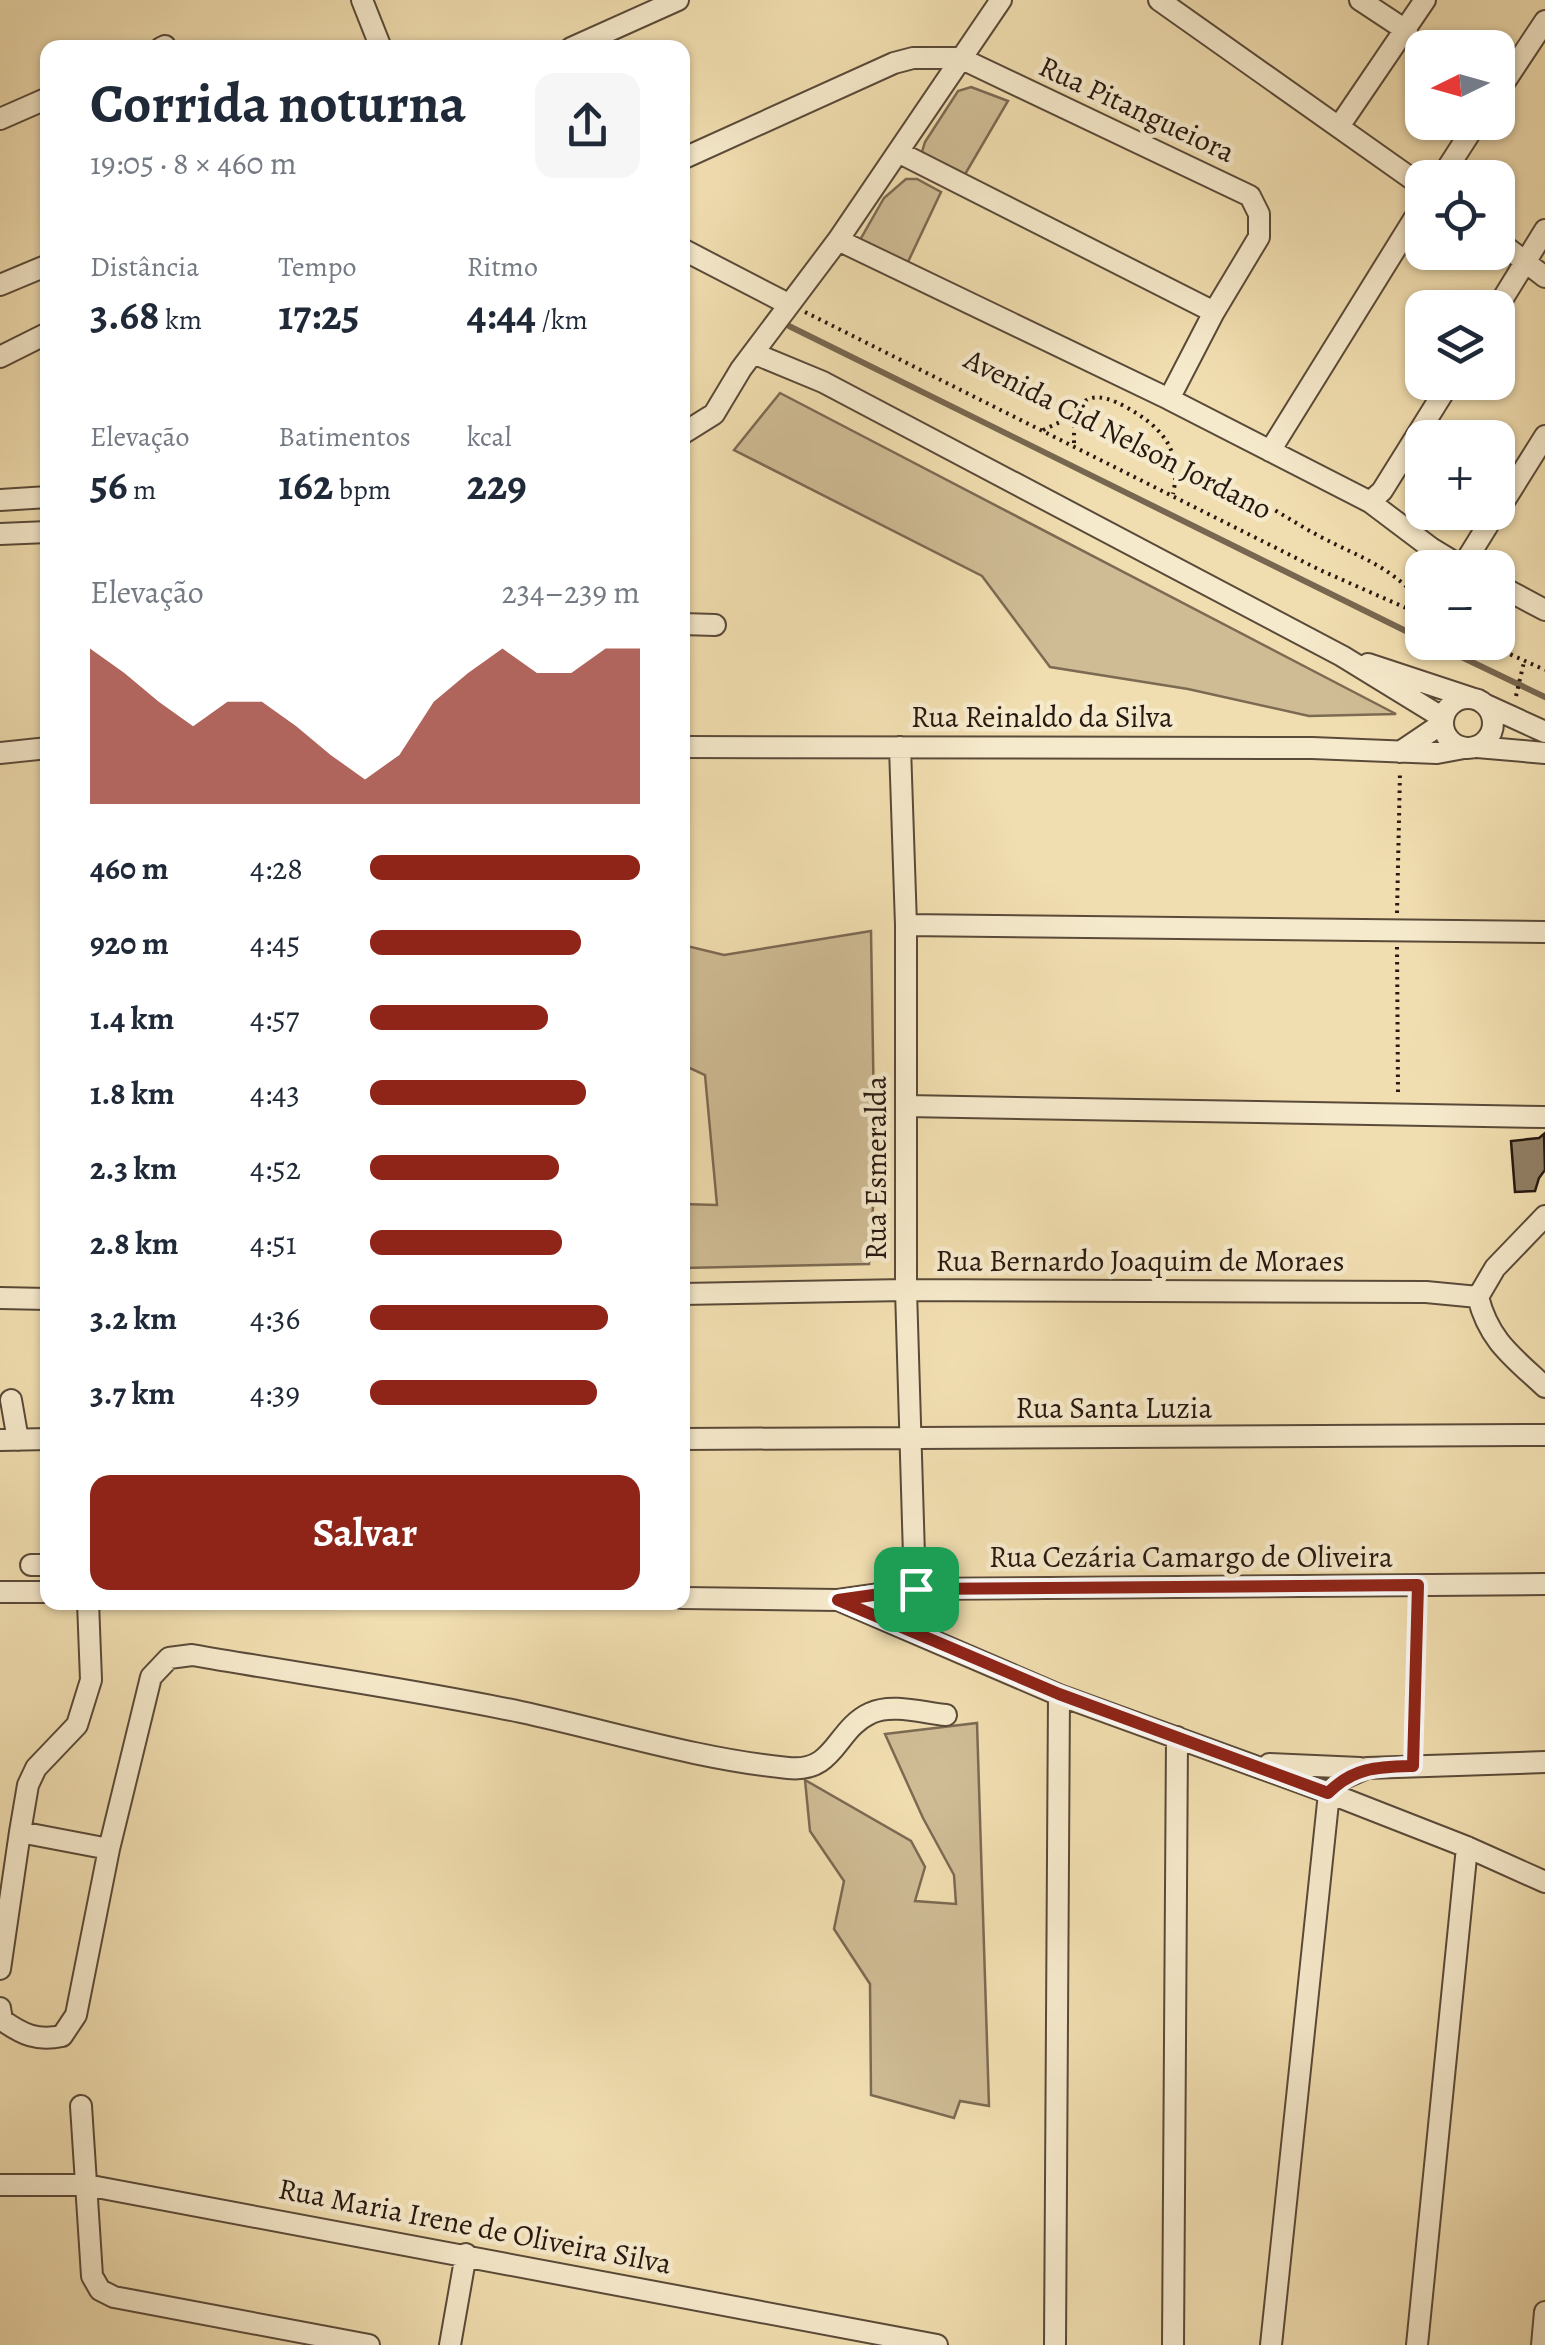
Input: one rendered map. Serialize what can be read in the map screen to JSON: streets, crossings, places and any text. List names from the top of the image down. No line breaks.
{"streets":{"street":["Rua Pitangueiora","Rua Reinaldo da Silva","Rua Esmeralda","Rua Bernardo Joaquim de Moraes","Rua Santa Luzia","Rua Cezária Camargo de Oliveira","Rua Maria Irene de Oliveira Silva"],"path":["Avenida Cid Nelson Jordano"]},"crossings":[["Rua Reinaldo da Silva","Rua Esmeralda"],["Rua Esmeralda","Rua Bernardo Joaquim de Moraes"],["Rua Esmeralda","Rua Santa Luzia"],["Rua Esmeralda","Rua Cezária Camargo de Oliveira"]],"north":"left","page":{"map_buttons":["+","−"],"heading":["Corrida noturna","19:05 · 8 × 460 m"],"stats":[["Distância","3.68 km"],["Tempo","17:25"],["Ritmo","4:44 /km"],["Elevação","56 m"],["Batimentos","162 bpm"],["kcal","229"]],"chart":["Elevação","234–239 m"],"list":[{"name":"460 m","note":"4:28"},{"name":"920 m","note":"4:45"},{"name":"1.4 km","note":"4:57"},{"name":"1.8 km","note":"4:43"},{"name":"2.3 km","note":"4:52"},{"name":"2.8 km","note":"4:51"},{"name":"3.2 km","note":"4:36"},{"name":"3.7 km","note":"4:39"}],"buttons":"Salvar"}}
